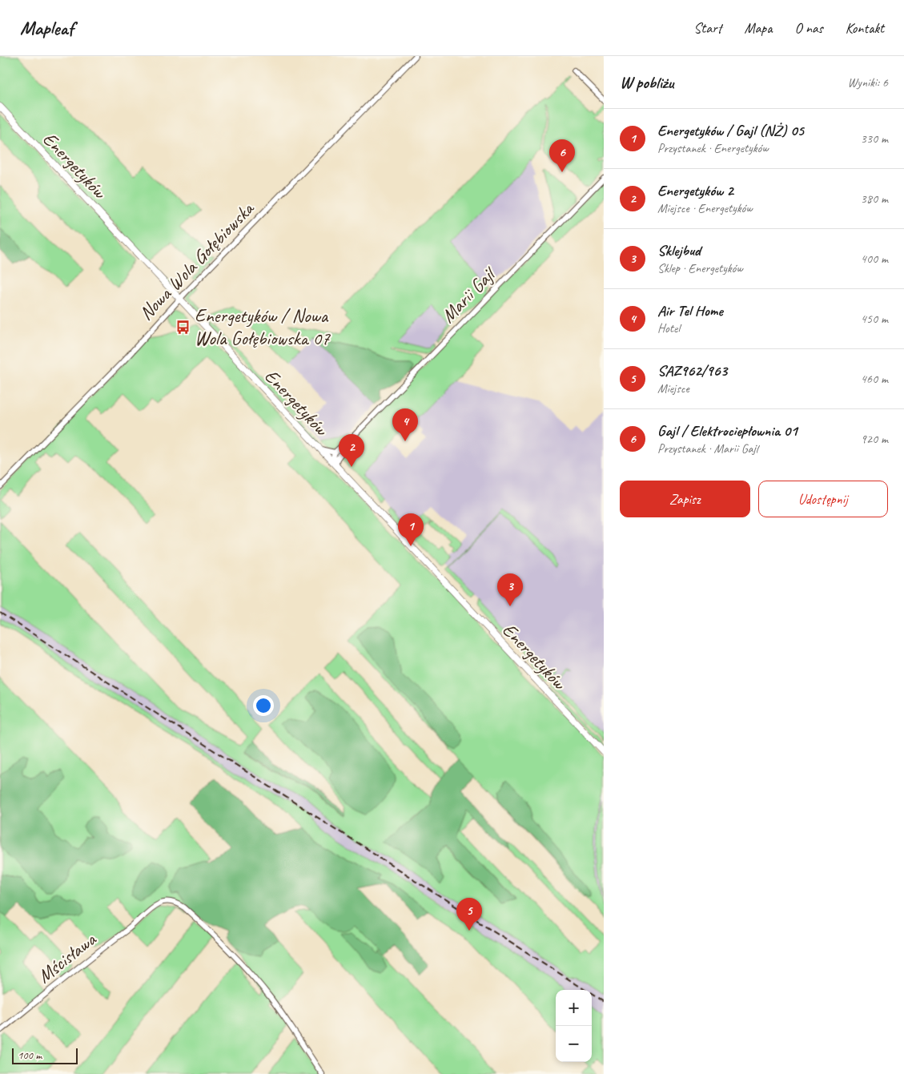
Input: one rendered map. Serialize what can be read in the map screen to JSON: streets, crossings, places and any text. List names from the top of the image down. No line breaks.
{"streets":{"main road":["Energetyków"],"street":["Nowa Wola Gołębiowska","Marii Gajl","Mścisława"]},"crossings":[["Energetyków","Nowa Wola Gołębiowska"],["Energetyków","Marii Gajl"]],"places":{"bus stop":["Energetyków / Nowa Wola Gołębiowska 07"]},"scale_bar":"100 m","page":{"header":"Mapleaf","nav":["Start","Mapa","O nas","Kontakt"],"heading":["W pobliżu","Wyniki: 6"],"list":[{"mark":"1","name":"Energetyków / Gajl (NŻ) 05","note":"Przystanek · Energetyków","value":"330 m"},{"mark":"2","name":"Energetyków 2","note":"Miejsce · Energetyków","value":"380 m"},{"mark":"3","name":"Sklejbud","note":"Sklep · Energetyków","value":"400 m"},{"mark":"4","name":"Air Tel Home","note":"Hotel","value":"450 m"},{"mark":"5","name":"SAZ962/963","note":"Miejsce","value":"460 m"},{"mark":"6","name":"Gajl / Elektrociepłownia 01","note":"Przystanek · Marii Gajl","value":"920 m"}],"pins":["6","4","2","1","3","5"],"buttons":["Zapisz","Udostępnij"],"map_buttons":["+","−"],"scale":"100 m"}}
